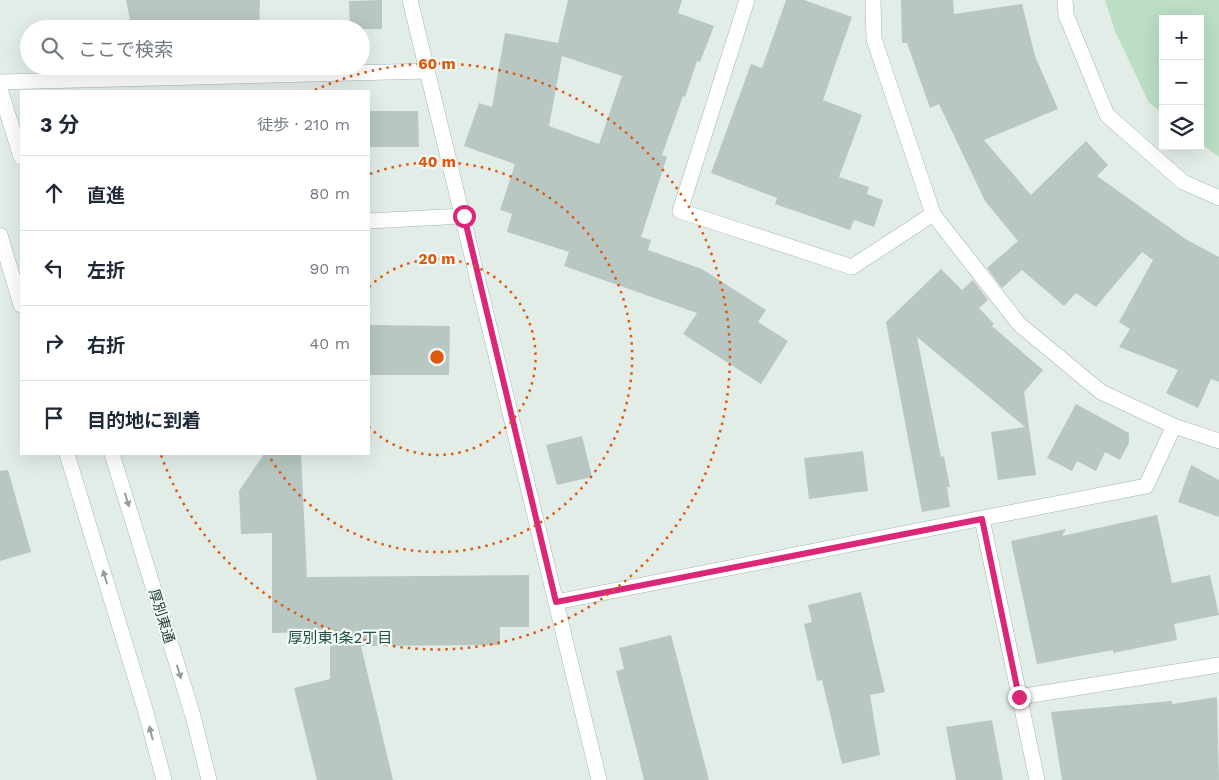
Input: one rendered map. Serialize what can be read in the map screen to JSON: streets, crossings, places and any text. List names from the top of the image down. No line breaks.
{"streets":{"street":["厚別東通"]},"districts":["厚別東1条2丁目"],"page":{"map_buttons":["+","−"],"search":"ここで検索","heading":["3 分","徒歩 · 210 m"],"list":[["直進","80 m"],["左折","90 m"],["右折","40 m"],"目的地に到着"]},"rings":["60 m","40 m","20 m"]}
